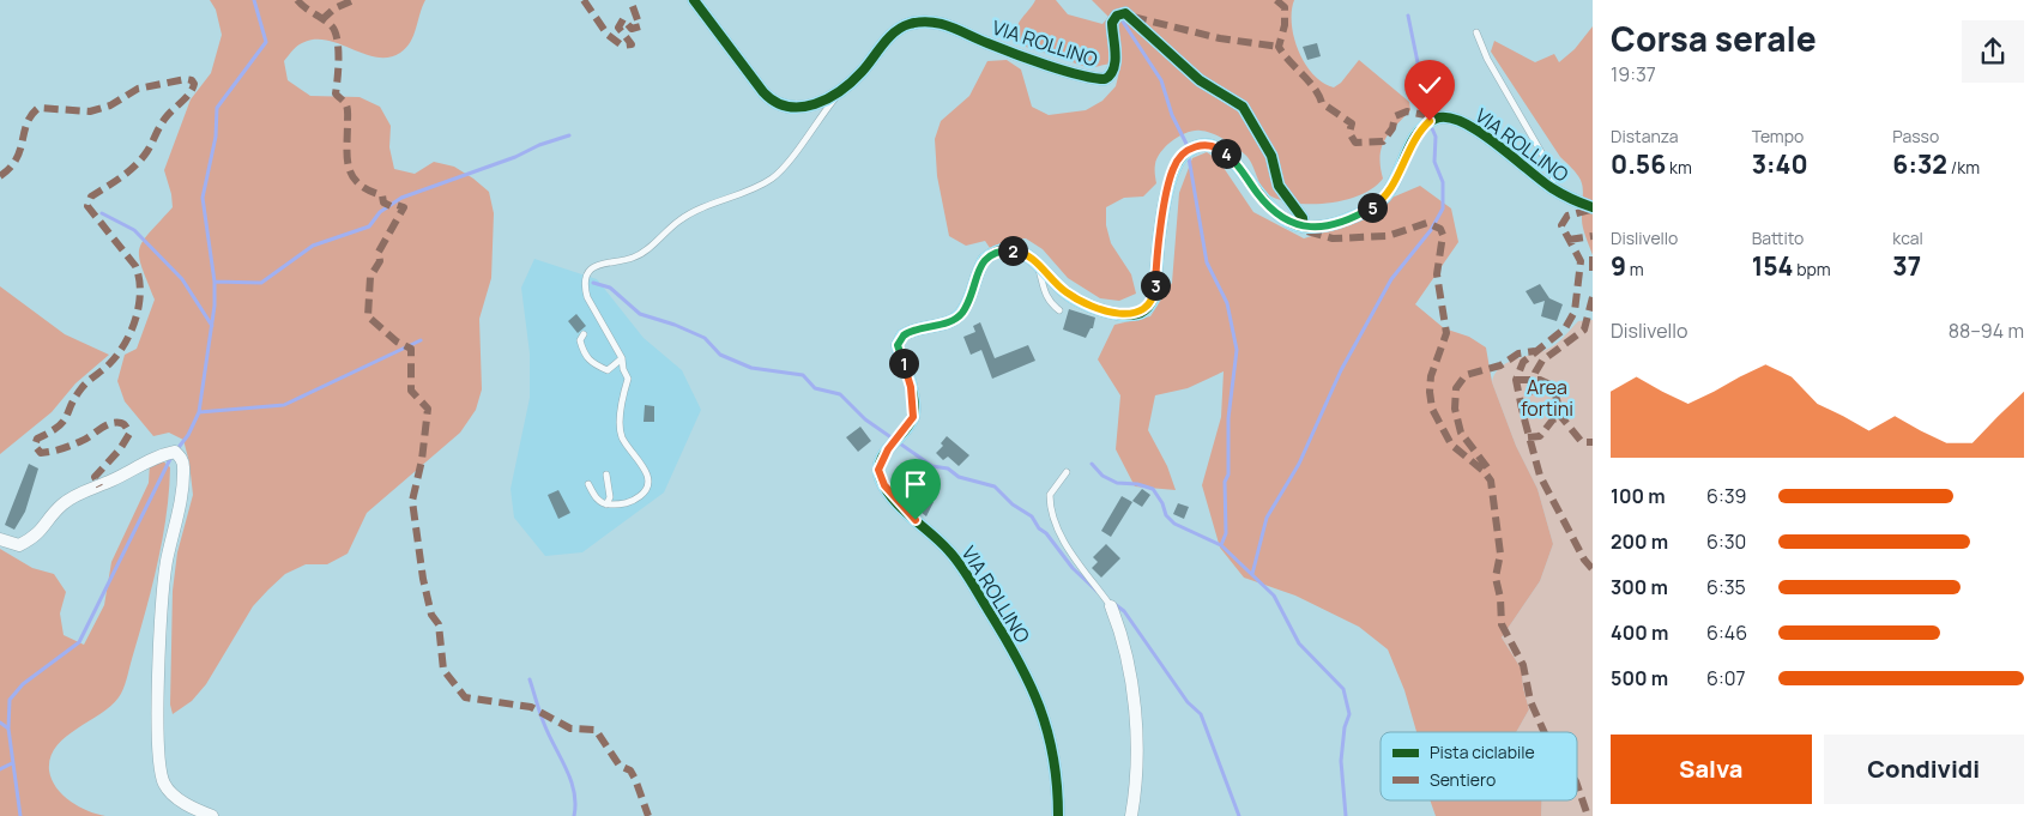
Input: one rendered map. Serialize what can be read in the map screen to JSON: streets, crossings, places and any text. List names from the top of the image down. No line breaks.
{"streets":{"street":["VIA ROLLINO"]},"parks":["Area fortini"],"legend":["Pista ciclabile","Sentiero"],"page":{"heading":["Corsa serale","19:37"],"stats":[["Distanza","0.56 km"],["Tempo","3:40"],["Passo","6:32 /km"],["Dislivello","9 m"],["Battito","154 bpm"],["kcal","37"]],"pins":["4","5","2","3","1"],"chart":["Dislivello","88–94 m"],"list":[{"name":"100 m","note":"6:39"},{"name":"200 m","note":"6:30"},{"name":"300 m","note":"6:35"},{"name":"400 m","note":"6:46"},{"name":"500 m","note":"6:07"}],"buttons":["Salva","Condividi"]}}
